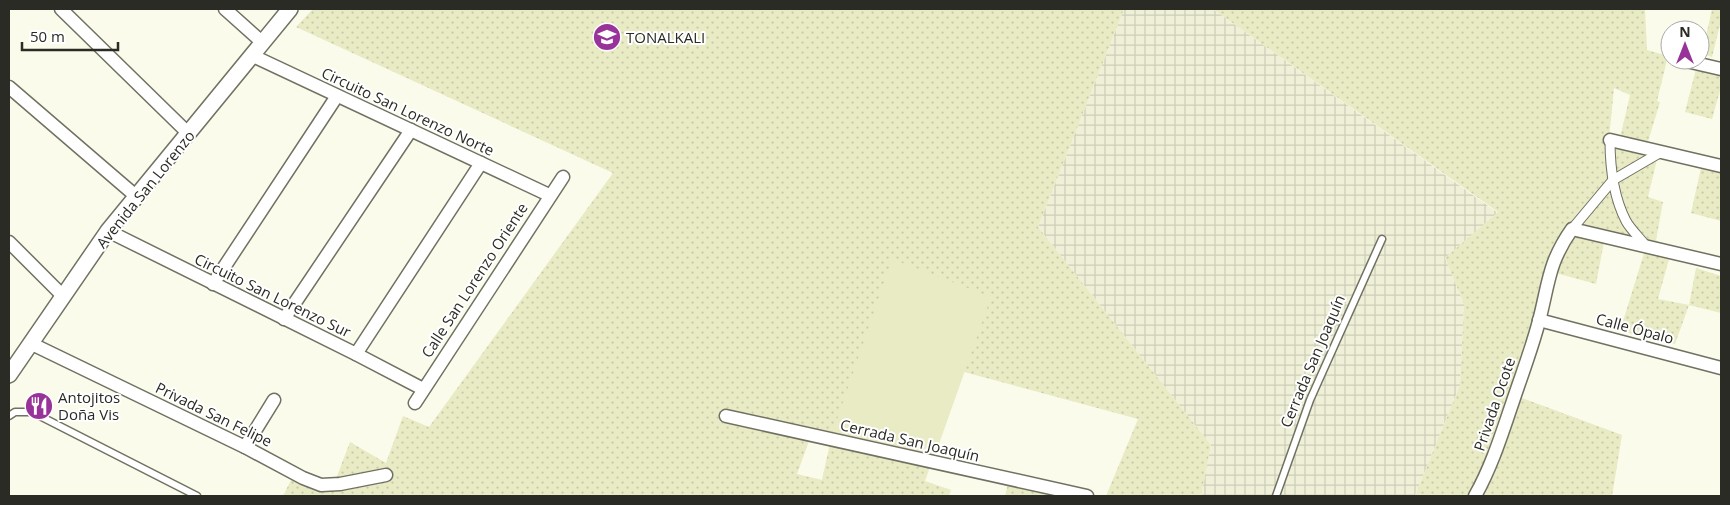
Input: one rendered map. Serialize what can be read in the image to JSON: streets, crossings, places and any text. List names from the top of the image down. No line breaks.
{"streets":{"street":["Circuito San Lorenzo Norte","Avenida San Lorenzo","Calle San Lorenzo Oriente","Circuito San Lorenzo Sur","Calle Ópalo","Cerrada San Joaquín","Privada Ocote","Privada San Felipe"]},"crossings":[["Circuito San Lorenzo Norte","Avenida San Lorenzo"],["Circuito San Lorenzo Norte","Calle San Lorenzo Oriente"],["Avenida San Lorenzo","Circuito San Lorenzo Sur"],["Avenida San Lorenzo","Privada San Felipe"],["Calle San Lorenzo Oriente","Circuito San Lorenzo Sur"],["Calle Ópalo","Privada Ocote"]],"places":{"school or university":["TONALKALI"],"restaurant":["Antojitos Doña Vis"]},"scale_bar":"50 m","north":"top"}
